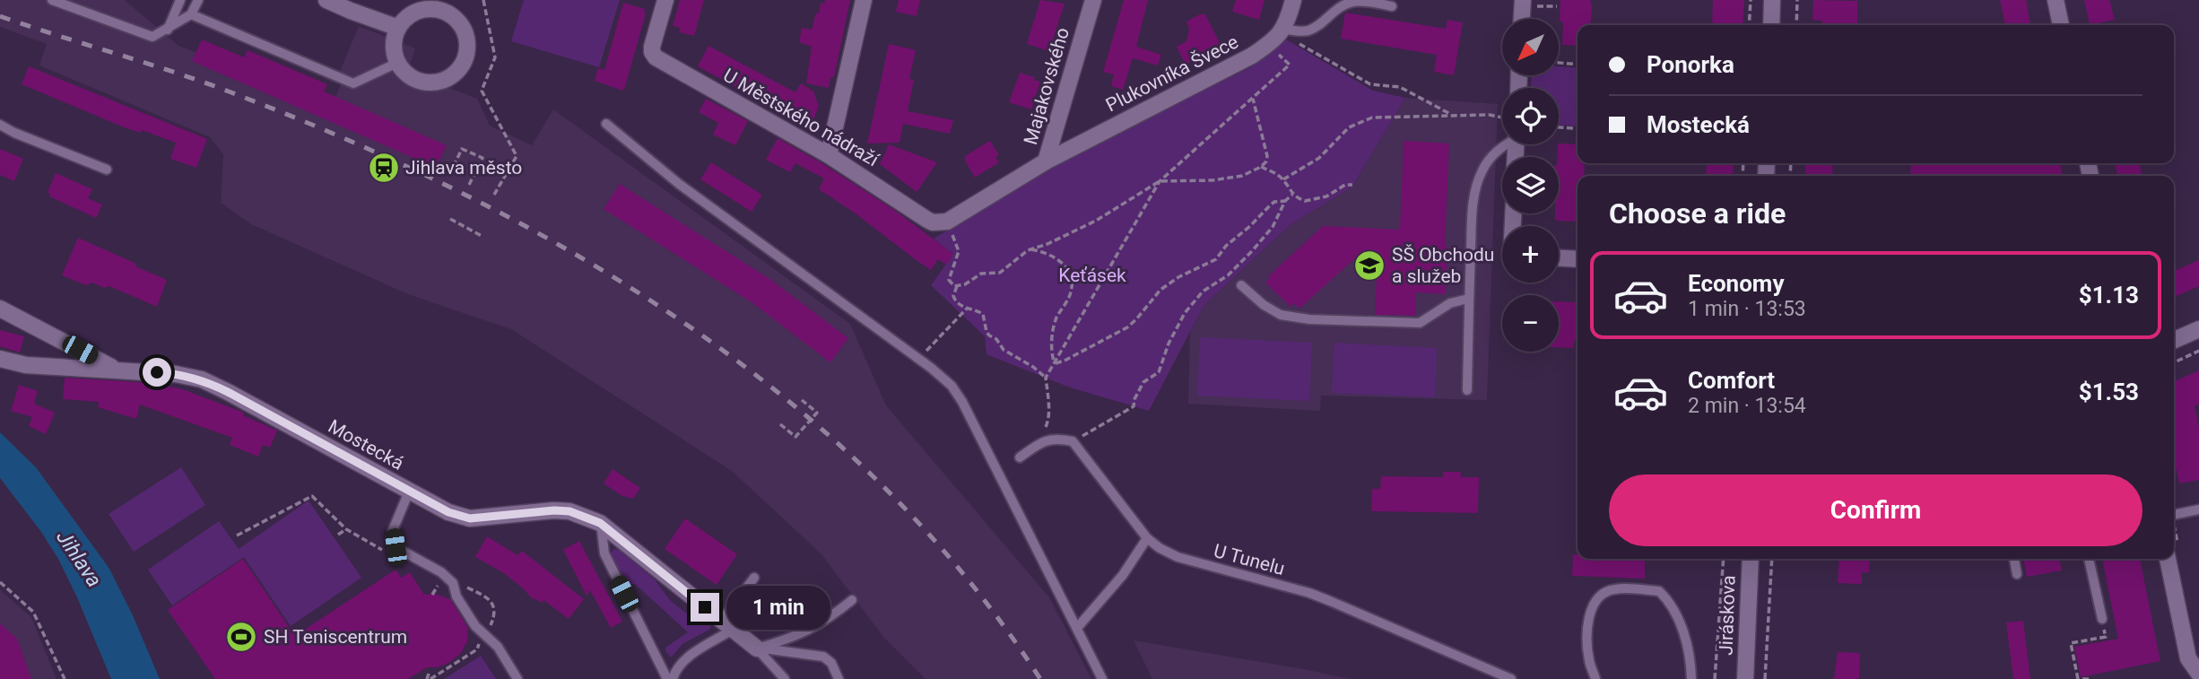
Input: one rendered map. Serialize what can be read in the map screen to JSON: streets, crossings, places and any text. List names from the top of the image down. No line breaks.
{"streets":{"street":["Plukovníka Švece","Majakovského","U Městského nádraží","Mostecká","Jiráskova"],"lane":["U Tunelu"]},"crossings":[["Plukovníka Švece","Majakovského"],["Majakovského","U Městského nádraží"]],"water":["Jihlava"],"parks":["Keťásek"],"places":{"station":["Jihlava město"],"school or university":["SŠ Obchodu a služeb"],"sports":["SH Teniscentrum"]},"north":"bottom left","page":{"map_buttons":["+","−"],"banner":["Ponorka","Mostecká"],"heading":"Choose a ride","list":[{"name":"Economy","note":"1 min · 13:53","value":"$1.13"},{"name":"Comfort","note":"2 min · 13:54","value":"$1.53"}],"buttons":"Confirm","bubble":"1 min"}}
